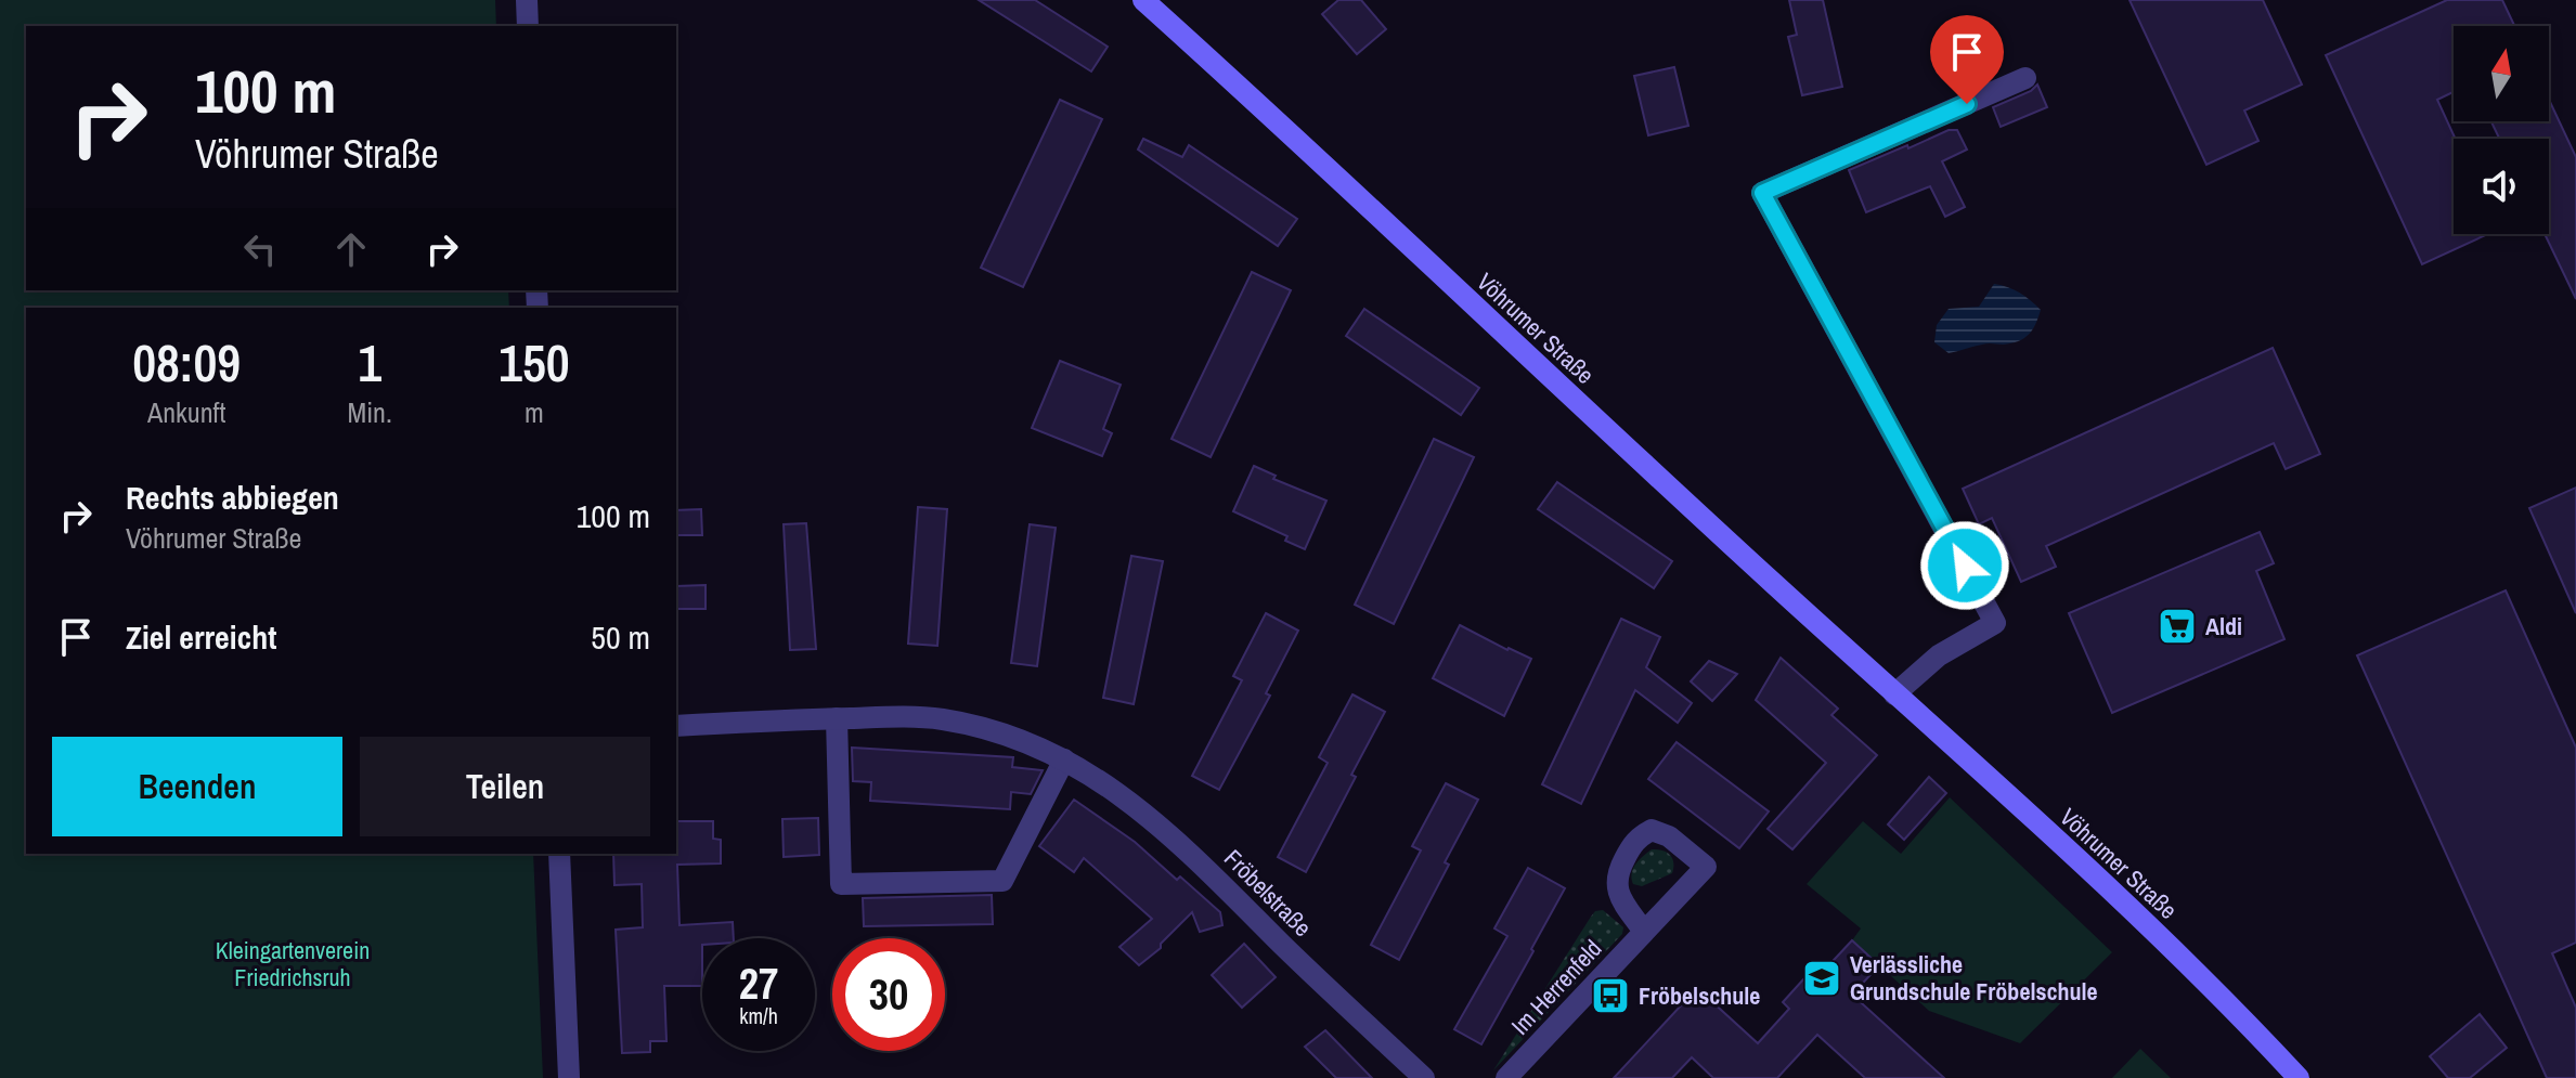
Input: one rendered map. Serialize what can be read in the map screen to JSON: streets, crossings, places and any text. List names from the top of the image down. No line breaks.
{"streets":{"main road":["Vöhrumer Straße"],"street":["Fröbelstraße","Im Herrenfeld"]},"parks":["Kleingartenverein Friedrichsruh"],"places":{"supermarket":["Aldi"],"school or university":["Verlässliche Grundschule Fröbelschule"],"bus stop":["Fröbelschule"]},"north":"top","page":{"turn":["100 m","Vöhrumer Straße"],"eta":["08:09","Ankunft","1","Min.","150","m"],"list":[{"name":"Rechts abbiegen","note":"Vöhrumer Straße","value":"100 m"},{"name":"Ziel erreicht","value":"50 m"}],"buttons":["Beenden","Teilen"],"speed":"27 km/h","limit":"30"}}
